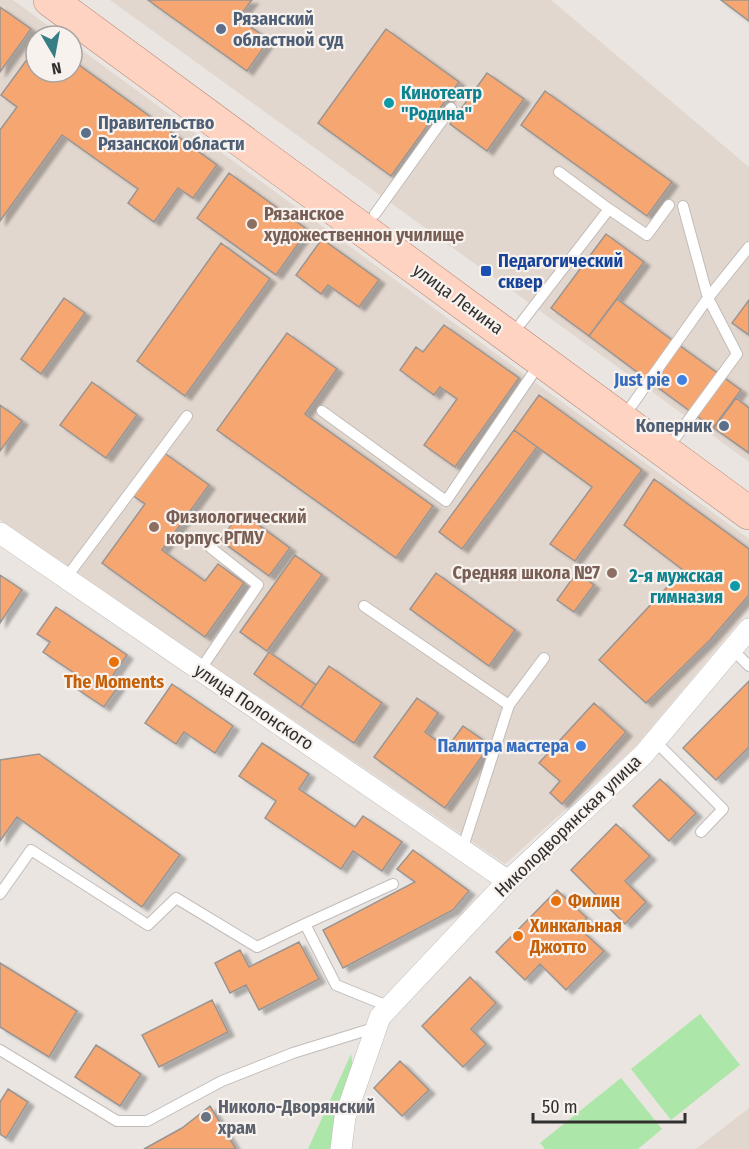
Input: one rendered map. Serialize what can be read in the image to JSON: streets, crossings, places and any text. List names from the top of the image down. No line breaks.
{"streets":{"main road":["улица Ленина"],"street":["улица Полонского","Николодворянская улица"]},"crossings":[["улица Полонского","Николодворянская улица"]],"places":{"other":["Рязанский областной суд","Кинотеатр \"Родина\"","Правительство Рязанской области","Рязанское художественнон училище","Just pie","Коперник","Физиологический корпус РГМУ","Средняя школа №7","2-я мужская гимназия","The Moments","Палитра мастера","Филин","Хинкальная Джотто","Николо-Дворянский храм"],"transit":["Педагогический сквер"]},"scale_bar":"50 m","north":"bottom"}
